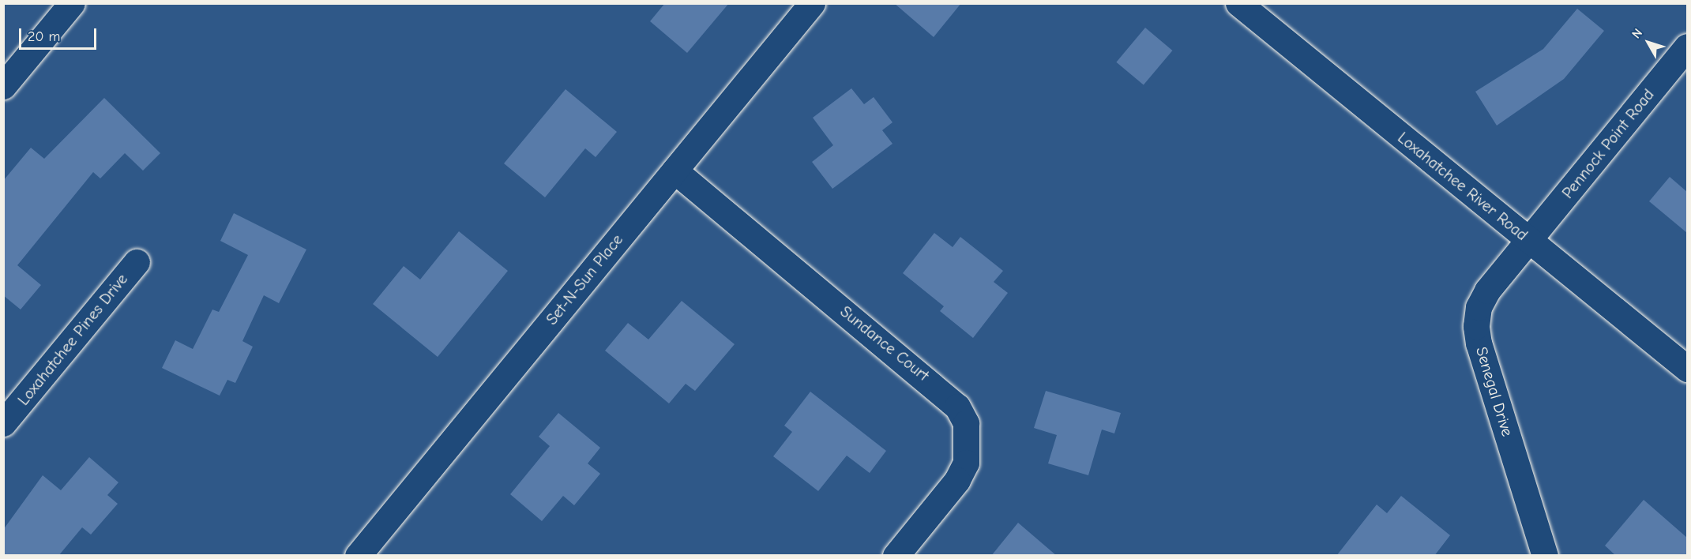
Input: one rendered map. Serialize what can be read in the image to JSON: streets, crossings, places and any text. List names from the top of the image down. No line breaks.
{"streets":{"street":["Pennock Point Road","Loxahatchee River Road","Set-N-Sun Place","Loxahatchee Pines Drive","Sundance Court","Senegal Drive"]},"crossings":[["Pennock Point Road","Loxahatchee River Road"],["Pennock Point Road","Senegal Drive"],["Loxahatchee River Road","Senegal Drive"],["Set-N-Sun Place","Sundance Court"]],"scale_bar":"20 m","north":"top left"}
